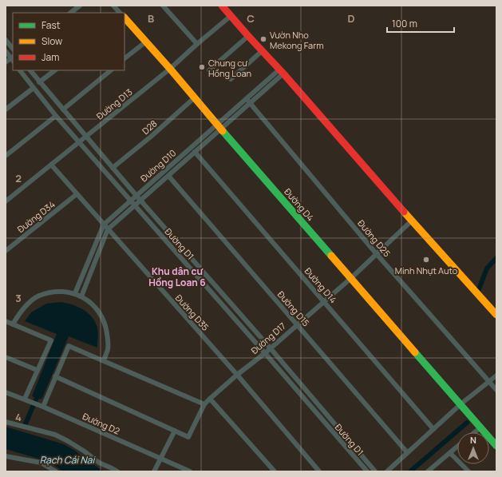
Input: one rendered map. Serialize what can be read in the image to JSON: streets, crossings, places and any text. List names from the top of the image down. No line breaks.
{"streets":{"street":["Đường D13","D28","Đường D10","Đường D4","Đường D34","Đường D25","Đường D1","Đường D14","Đường D15","Đường D35","Đường D17","Đường D2"]},"crossings":[["Đường D13","Đường D4"],["Đường D13","Đường D1"],["Đường D13","Đường D35"],["D28","Đường D4"],["D28","Đường D1"],["Đường D10","Đường D4"],["Đường D10","Đường D25"],["Đường D10","Đường D1"],["Đường D10","Đường D14"],["Đường D10","Đường D15"],["Đường D10","Đường D35"],["Đường D4","Đường D17"],["Đường D34","Đường D35"],["Đường D25","Đường D17"],["Đường D1","Đường D17"],["Đường D14","Đường D17"],["Đường D15","Đường D17"],["Đường D35","Đường D17"]],"districts":["Khu dân cư Hồng Loan 6"],"water":["Rạch Cái Nai"],"places":["Vườn Nho Mekong Farm","Chung cư Hồng Loan","Minh Nhựt Auto"],"legend":["Fast","Slow","Jam"],"scale_bar":"100 m","north":"top","grid":{"columns":["B","C","D"],"rows":["2","3","4"]}}
